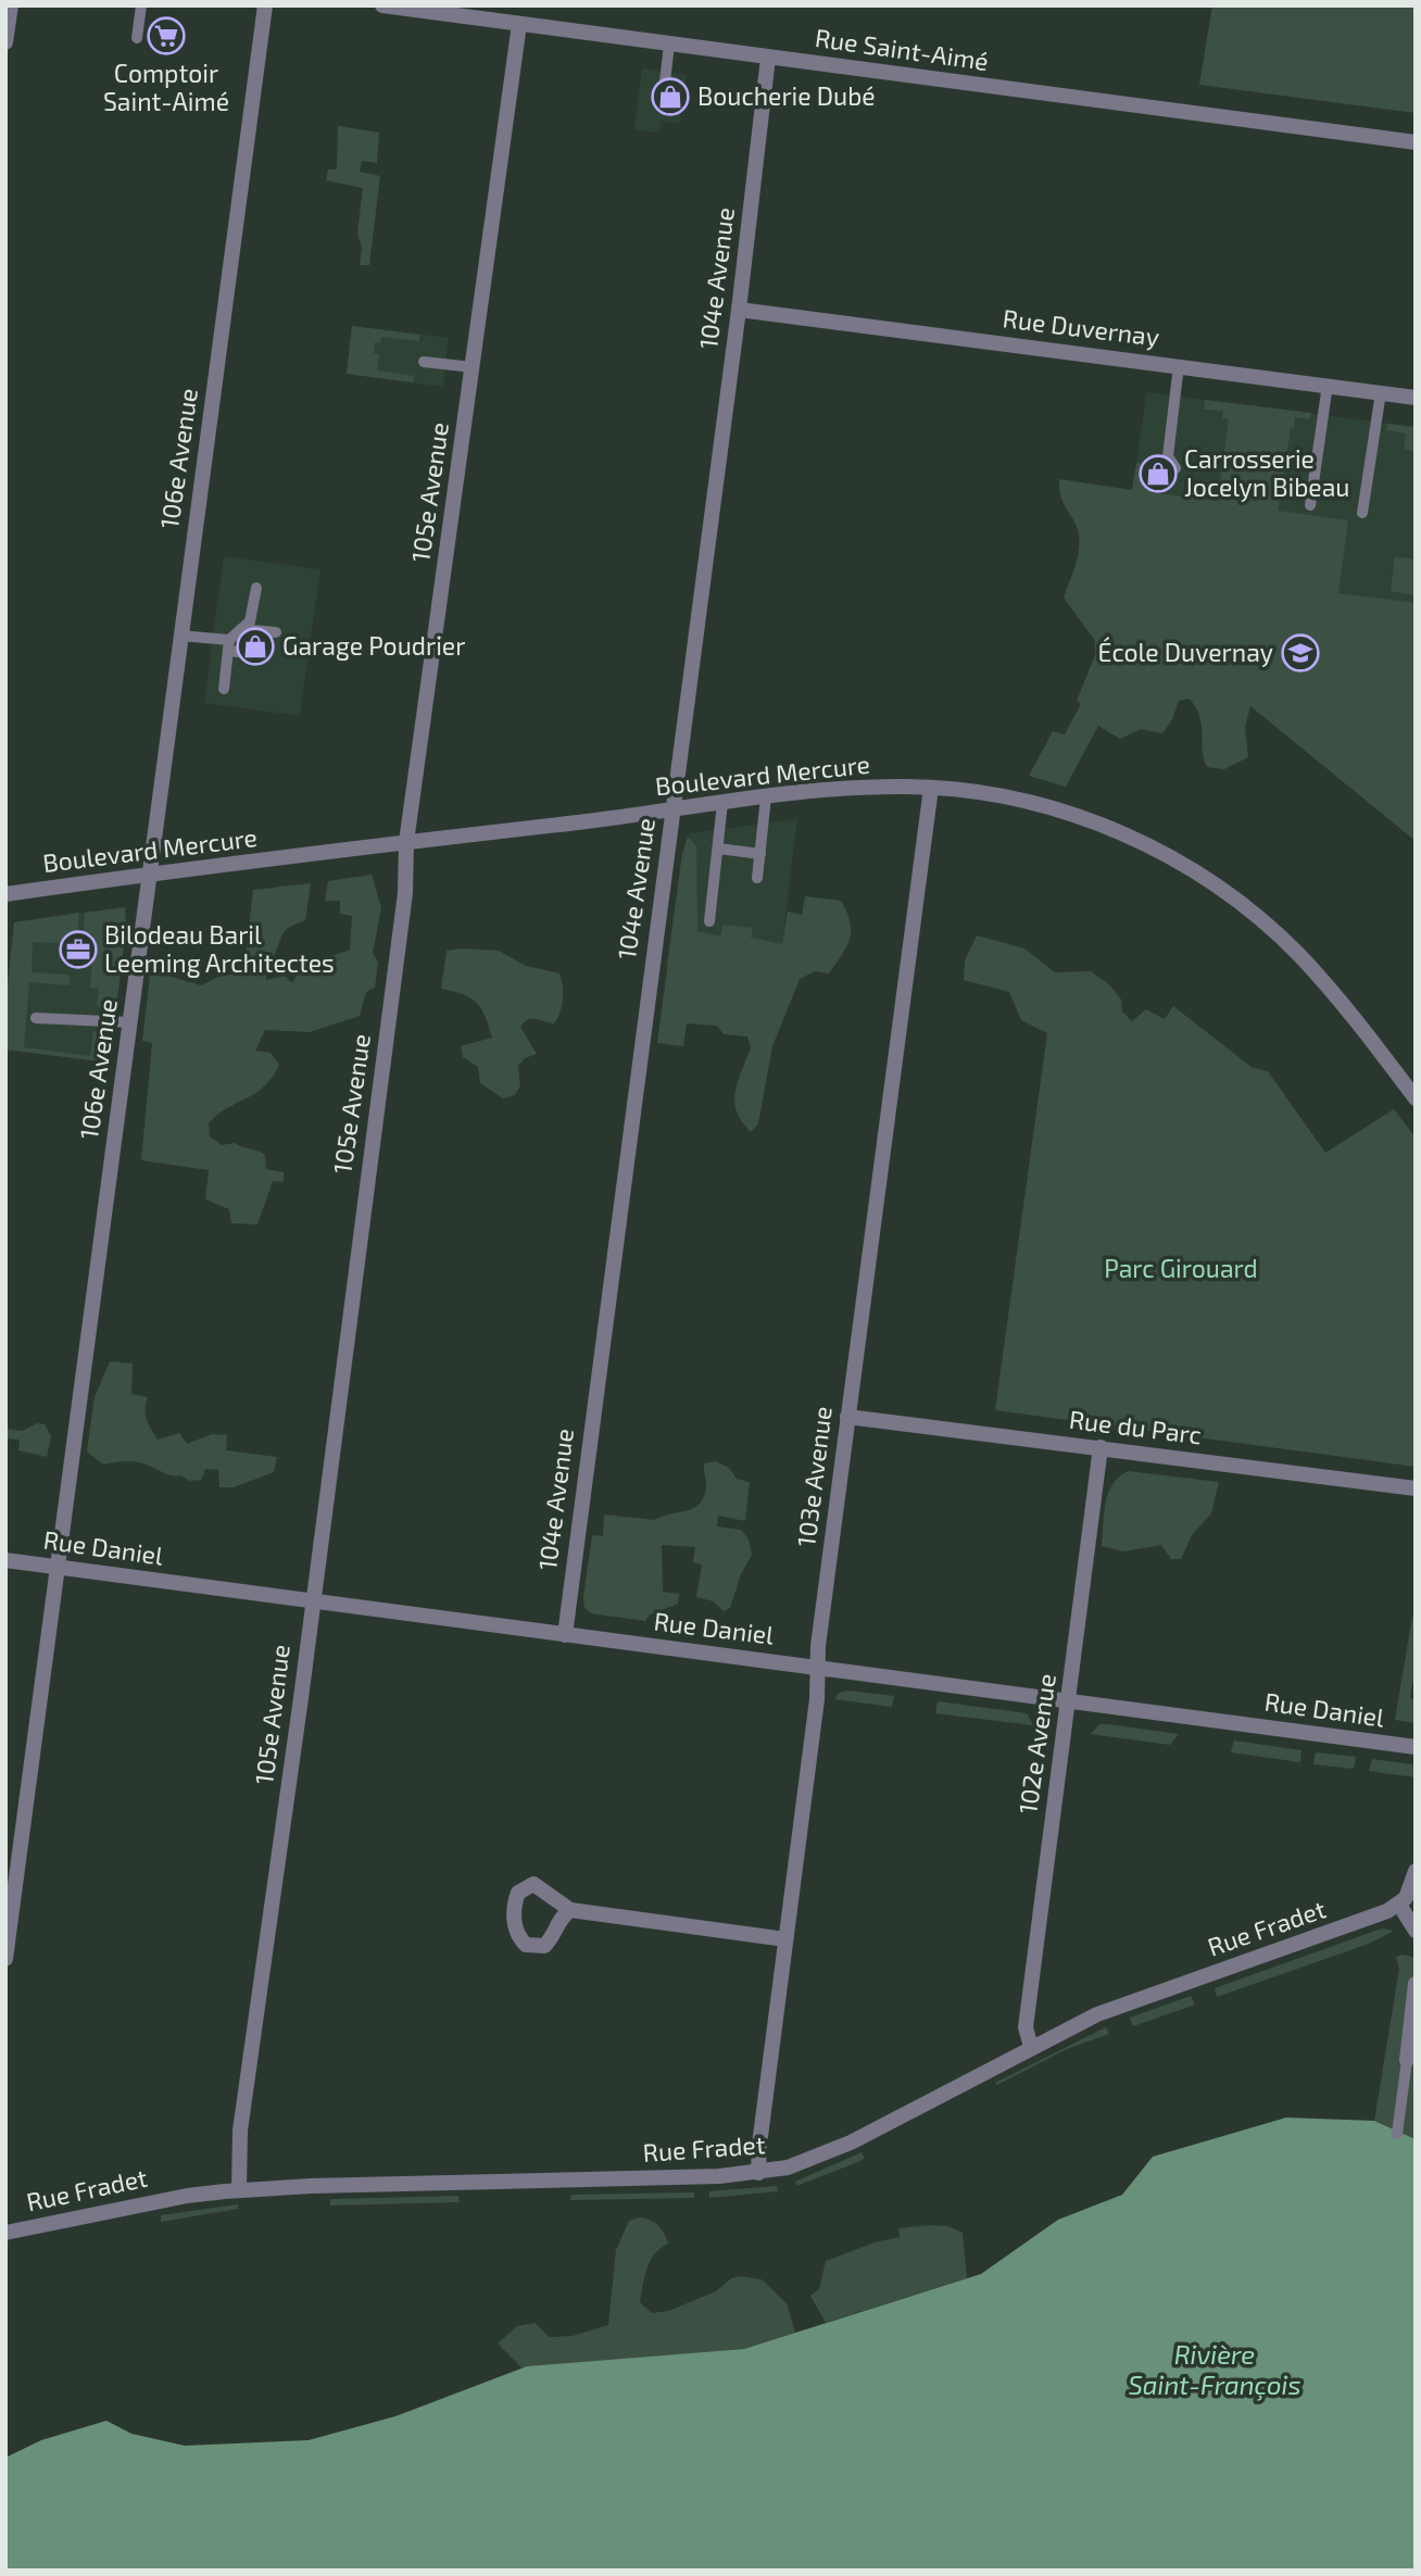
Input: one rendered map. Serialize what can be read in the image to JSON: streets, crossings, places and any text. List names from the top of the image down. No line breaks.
{"streets":{"street":["Rue Saint-Aimé","104e Avenue","Rue Duvernay","106e Avenue","105e Avenue","Boulevard Mercure","Rue du Parc","103e Avenue","Rue Daniel","102e Avenue","Rue Fradet"]},"crossings":[["Rue Saint-Aimé","104e Avenue"],["Rue Saint-Aimé","105e Avenue"],["104e Avenue","Rue Duvernay"],["104e Avenue","Boulevard Mercure"],["104e Avenue","Rue Daniel"],["106e Avenue","Boulevard Mercure"],["106e Avenue","Rue Daniel"],["105e Avenue","Boulevard Mercure"],["105e Avenue","Rue Daniel"],["105e Avenue","Rue Fradet"],["Boulevard Mercure","103e Avenue"],["Rue du Parc","103e Avenue"],["Rue du Parc","102e Avenue"],["103e Avenue","Rue Daniel"],["103e Avenue","Rue Fradet"],["Rue Daniel","102e Avenue"],["102e Avenue","Rue Fradet"]],"water":["Rivière Saint-François"],"parks":["Parc Girouard"],"places":{"supermarket":["Comptoir Saint-Aimé"],"shop":["Boucherie Dubé","Carrosserie Jocelyn Bibeau","Garage Poudrier"],"school or university":["École Duvernay"],"office":["Bilodeau Baril Leeming Architectes"]}}
